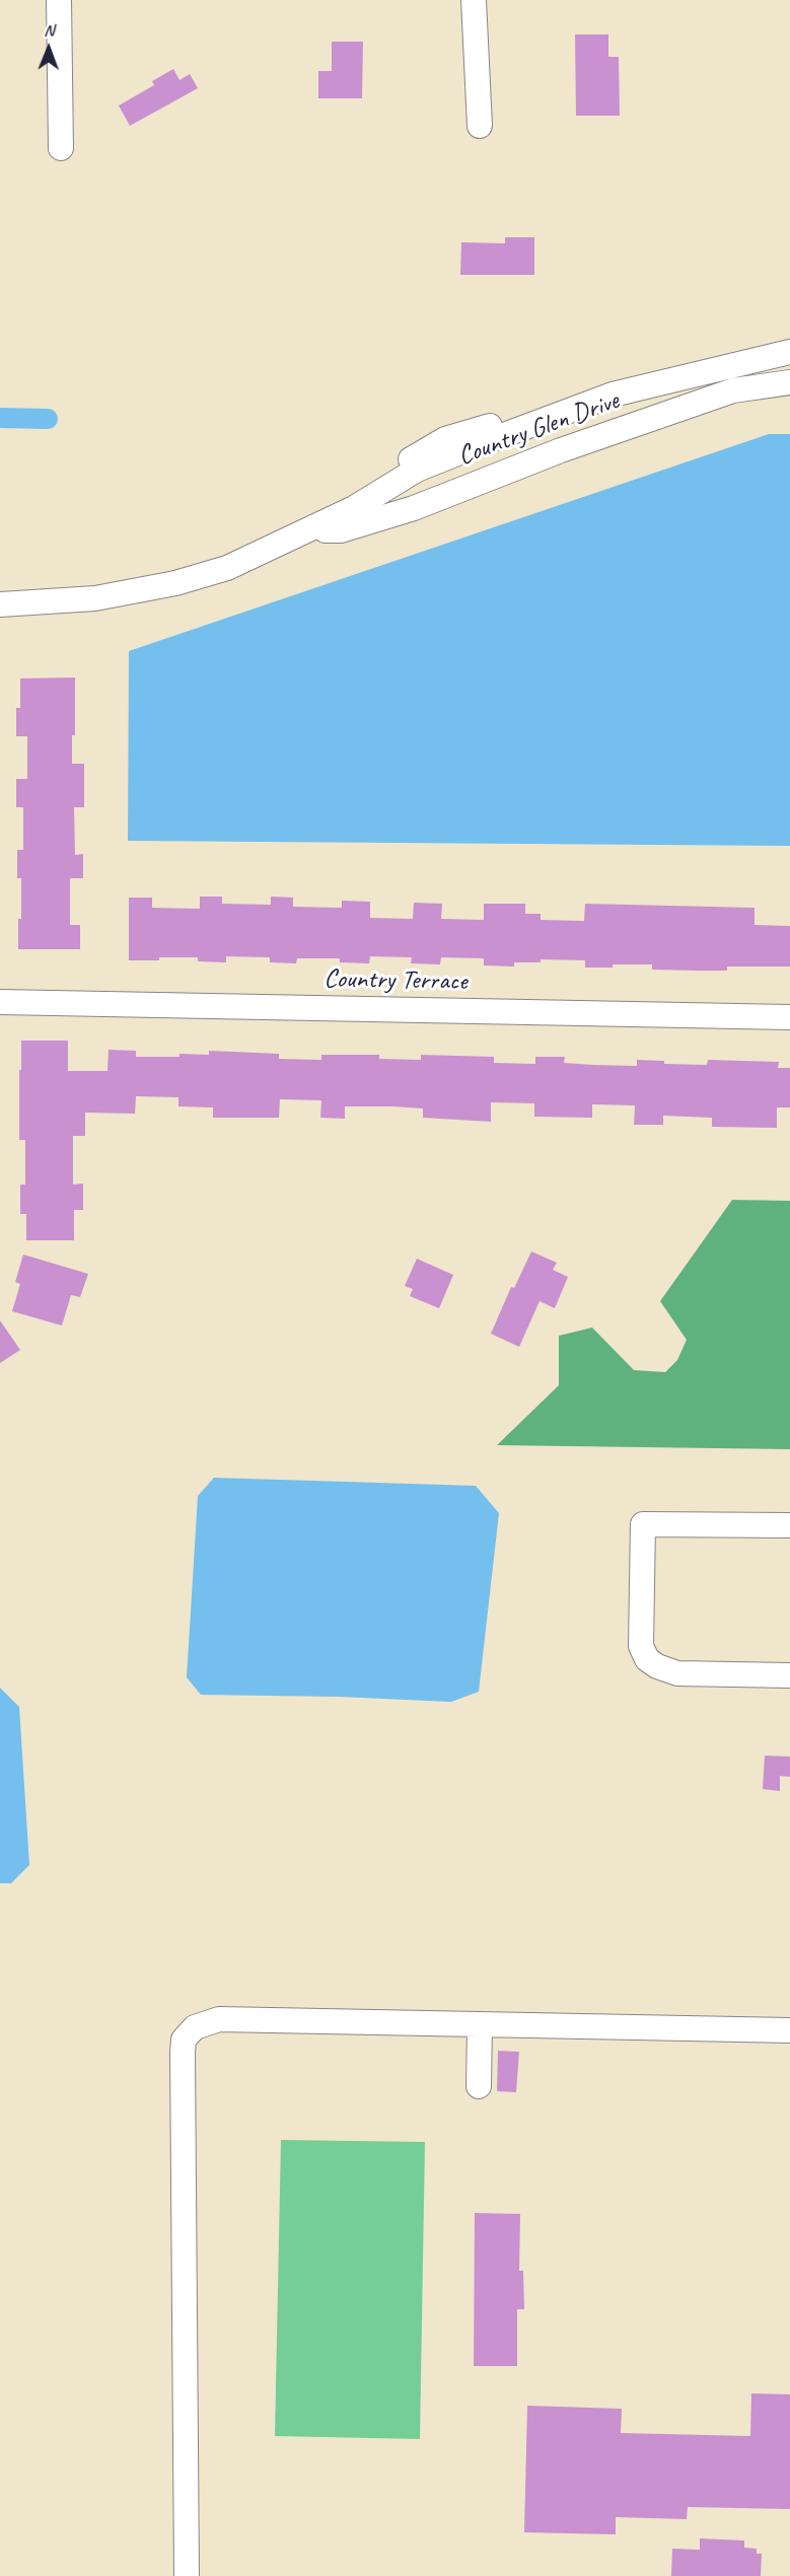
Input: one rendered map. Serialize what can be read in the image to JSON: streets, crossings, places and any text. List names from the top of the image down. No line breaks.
{"streets":{"street":["Country Glen Drive","Country Terrace"]},"north":"top"}
